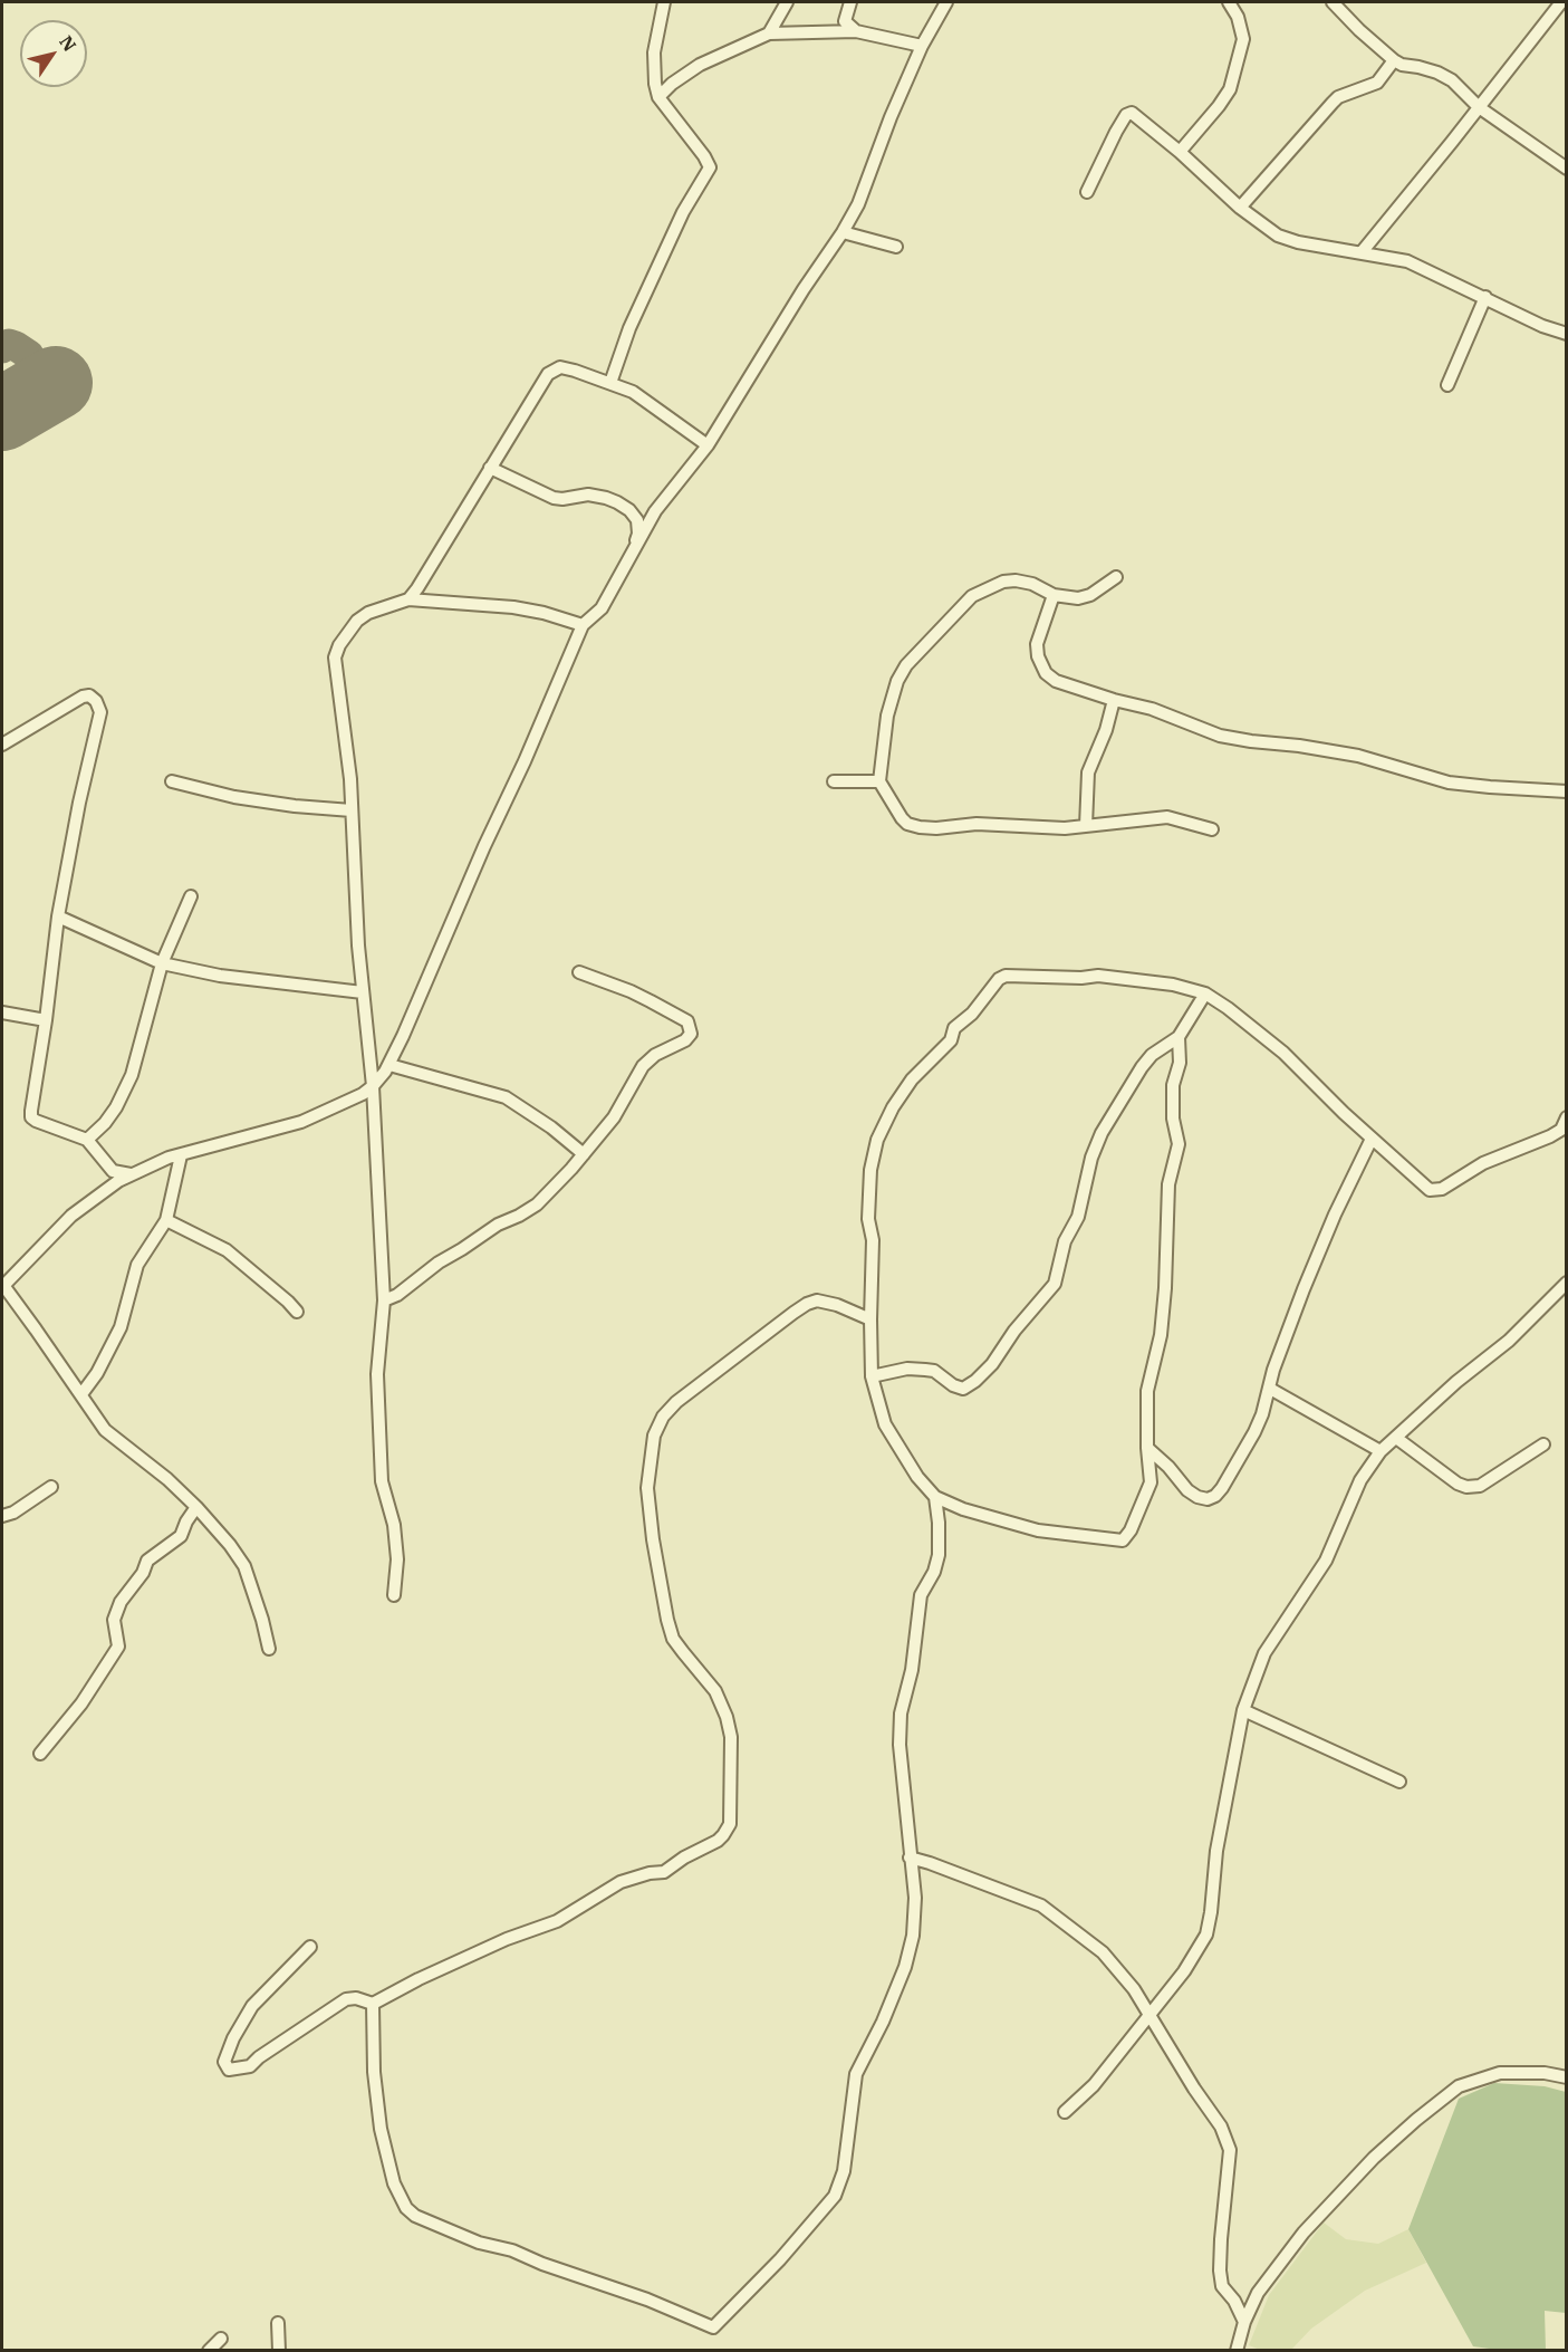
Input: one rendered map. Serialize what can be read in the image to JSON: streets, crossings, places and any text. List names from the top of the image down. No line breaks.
{"north":"top right"}
